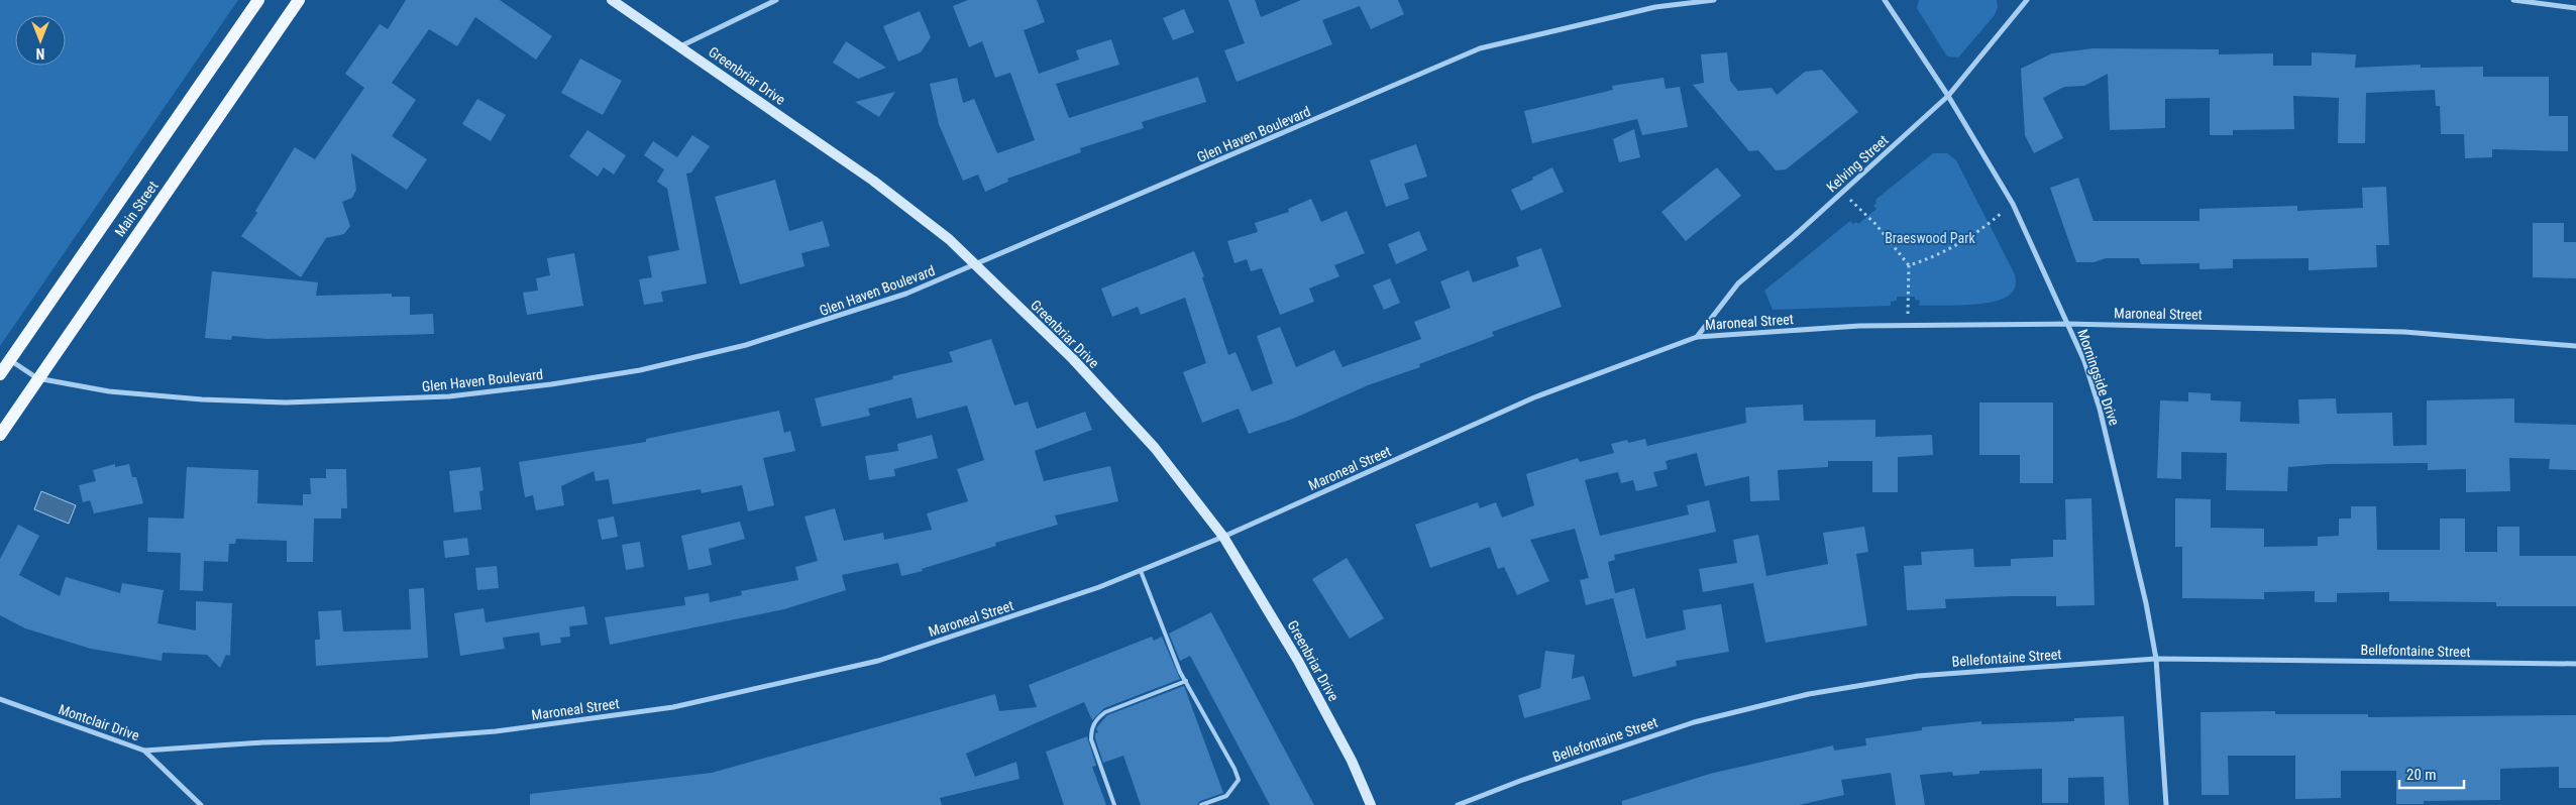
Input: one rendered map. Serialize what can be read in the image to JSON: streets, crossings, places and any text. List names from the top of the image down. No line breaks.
{"streets":{"main road":["Greenbriar Drive","Main Street"],"street":["Glen Haven Boulevard","Kelving Street","Maroneal Street","Morningside Drive","Bellefontaine Street","Montclair Drive"]},"crossings":[["Greenbriar Drive","Glen Haven Boulevard"],["Greenbriar Drive","Maroneal Street"],["Glen Haven Boulevard","Main Street"],["Kelving Street","Maroneal Street"],["Kelving Street","Morningside Drive"],["Maroneal Street","Morningside Drive"],["Maroneal Street","Montclair Drive"],["Morningside Drive","Bellefontaine Street"]],"parks":["Braeswood Park"],"scale_bar":"20 m","north":"bottom"}
